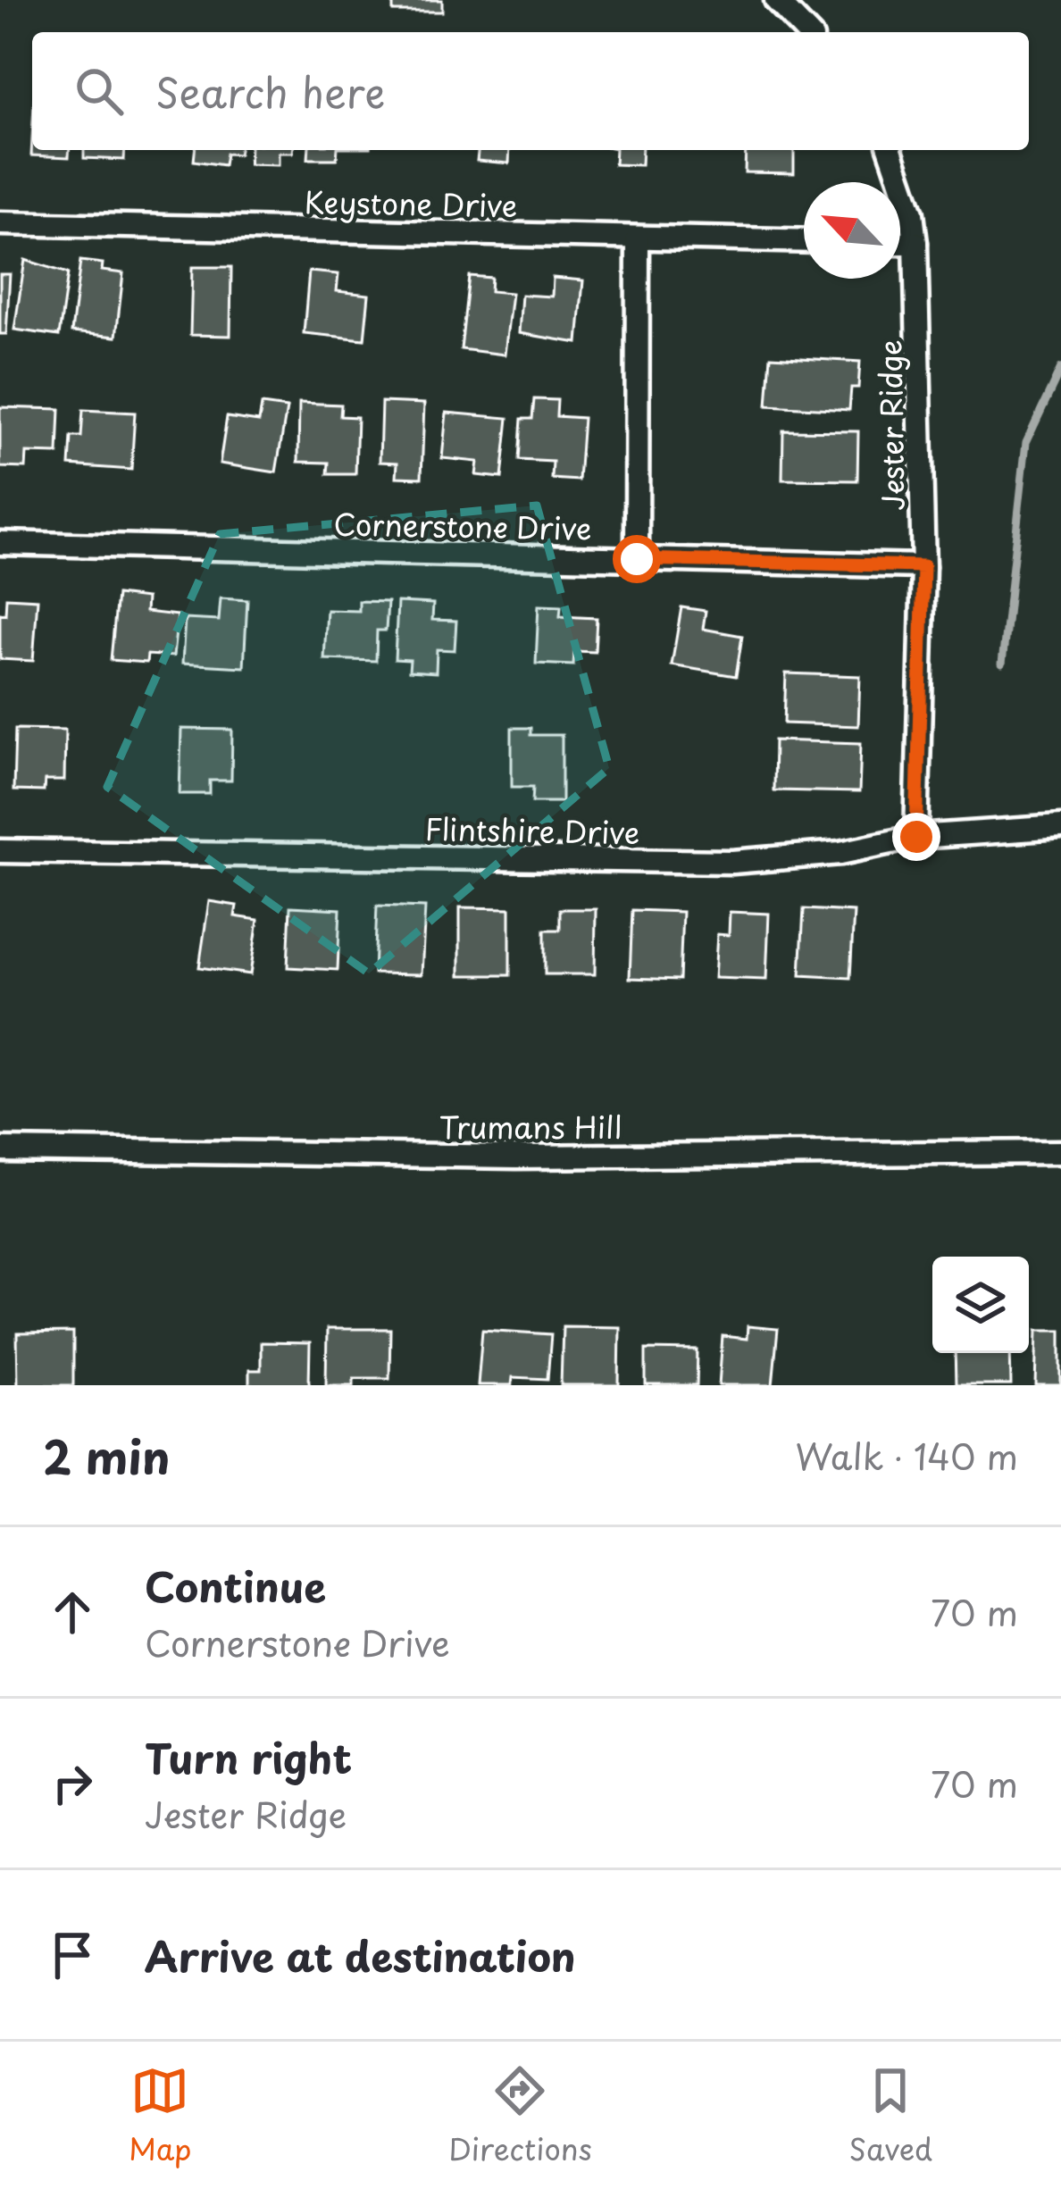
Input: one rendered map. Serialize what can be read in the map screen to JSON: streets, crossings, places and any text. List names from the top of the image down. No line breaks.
{"streets":{"street":["Keystone Drive","Jester Ridge","Cornerstone Drive","Flintshire Drive","Trumans Hill"]},"crossings":[["Jester Ridge","Cornerstone Drive"],["Jester Ridge","Flintshire Drive"]],"north":"top left","page":{"search":"Search here","heading":["2 min","Walk · 140 m"],"list":[["Continue","Cornerstone Drive","70 m"],["Turn right","Jester Ridge","70 m"],"Arrive at destination"],"nav":["Map","Directions","Saved"]}}
